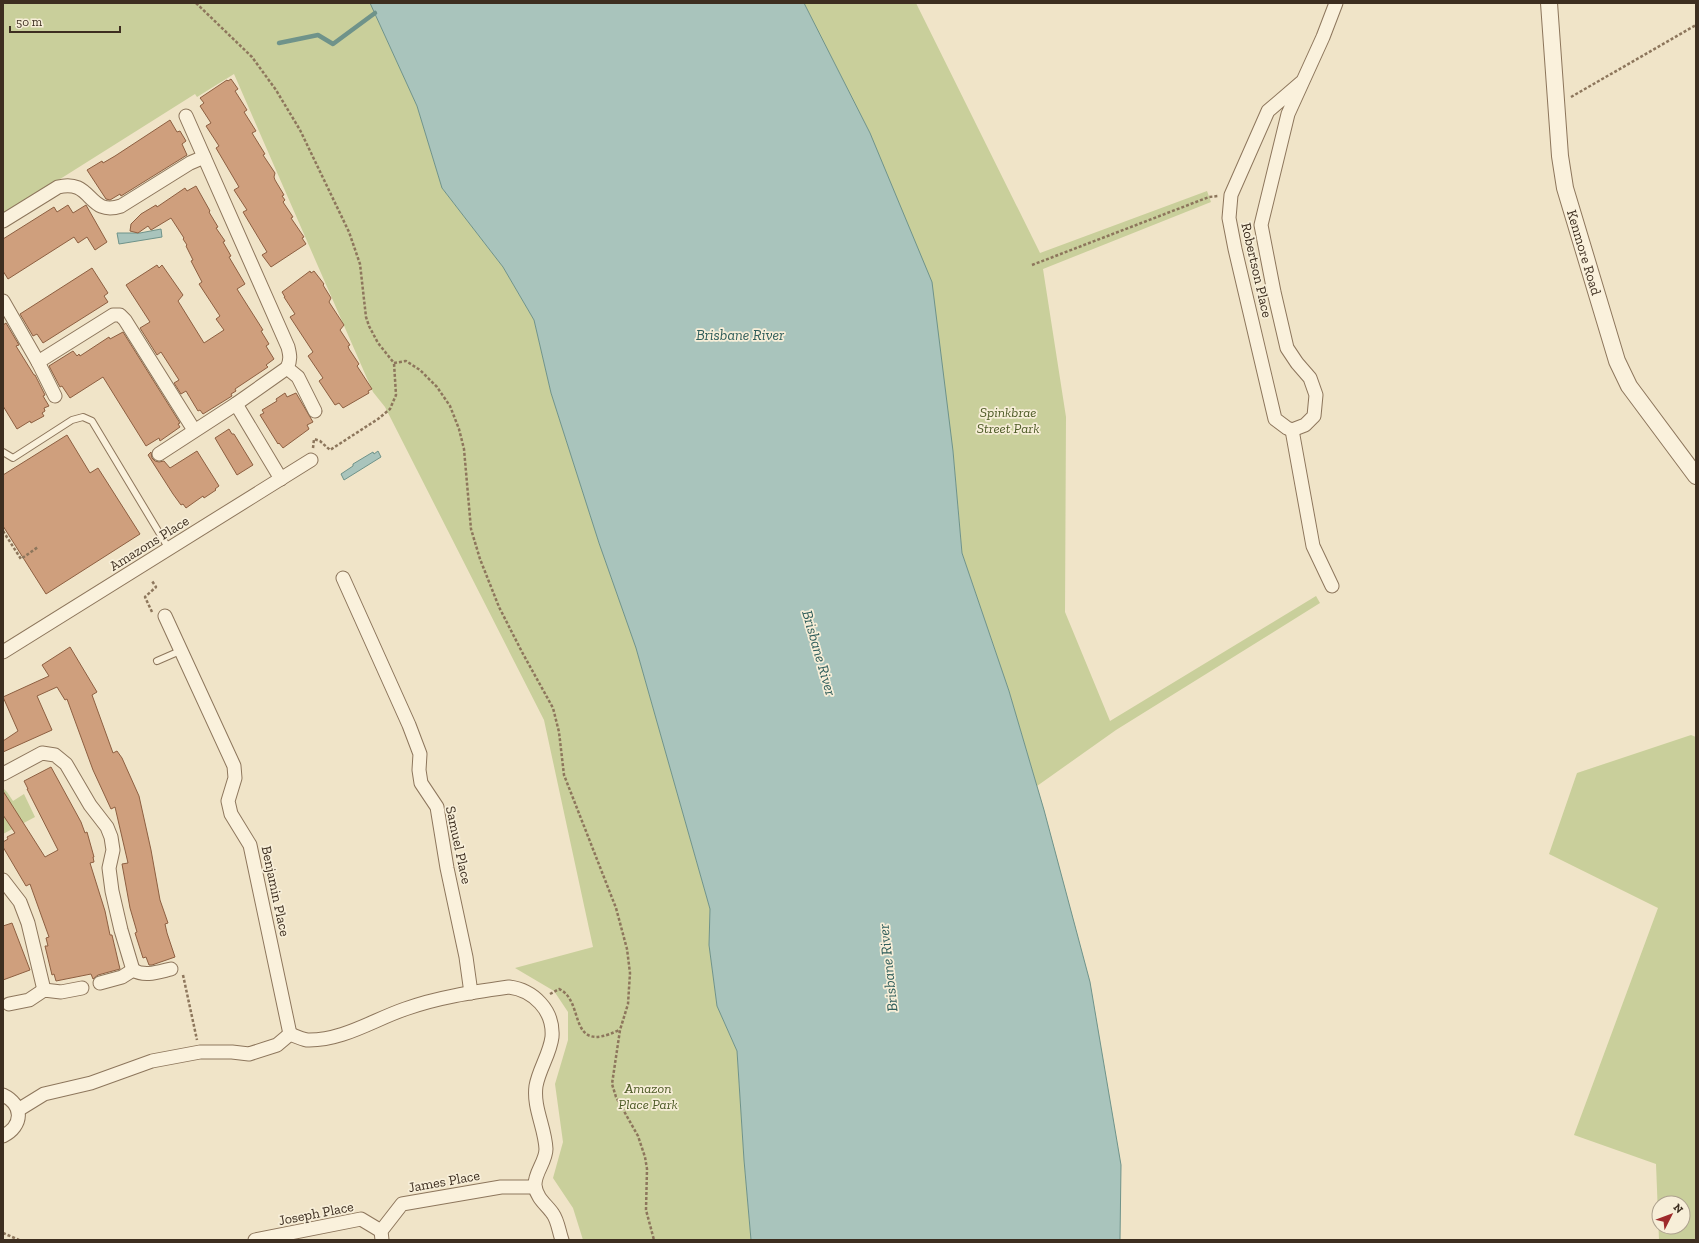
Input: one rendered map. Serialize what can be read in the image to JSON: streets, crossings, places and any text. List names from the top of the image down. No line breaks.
{"streets":{"street":["Kenmore Road","Robertson Place","Amazons Place","Samuel Place","Benjamin Place","James Place","Joseph Place"]},"crossings":[["James Place","Joseph Place"]],"water":["Brisbane River"],"parks":["Spinkbrae Street Park","Amazon Place Park"],"scale_bar":"50 m","north":"top right"}
